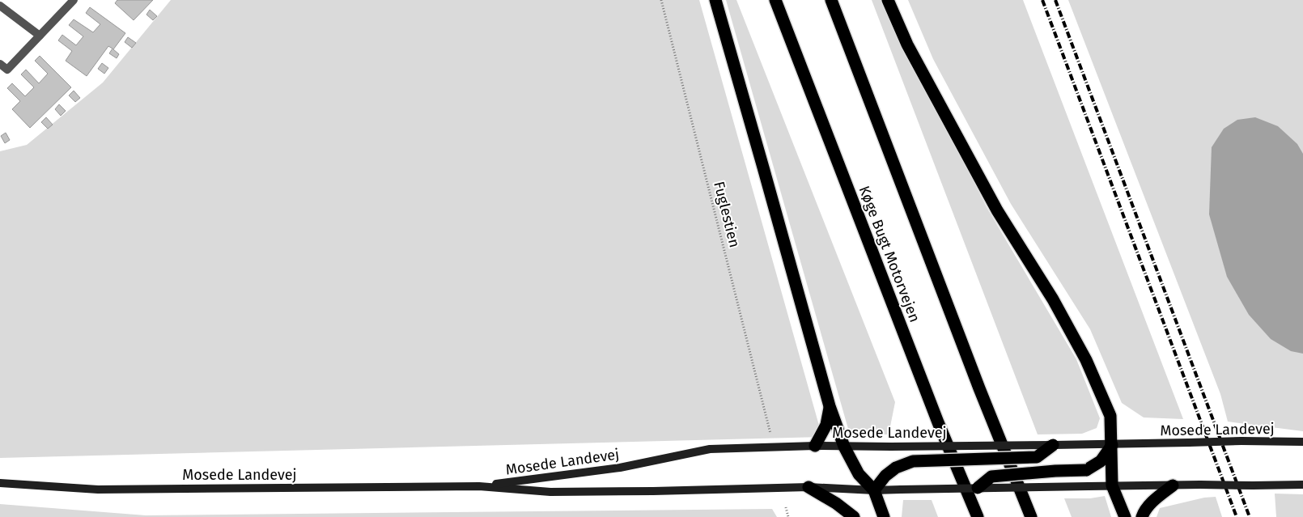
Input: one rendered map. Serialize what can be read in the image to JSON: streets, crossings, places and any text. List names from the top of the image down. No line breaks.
{"streets":{"highway":["Køge Bugt Motorvejen"],"main road":["Mosede Landevej"],"path":["Fuglestien"]}}
